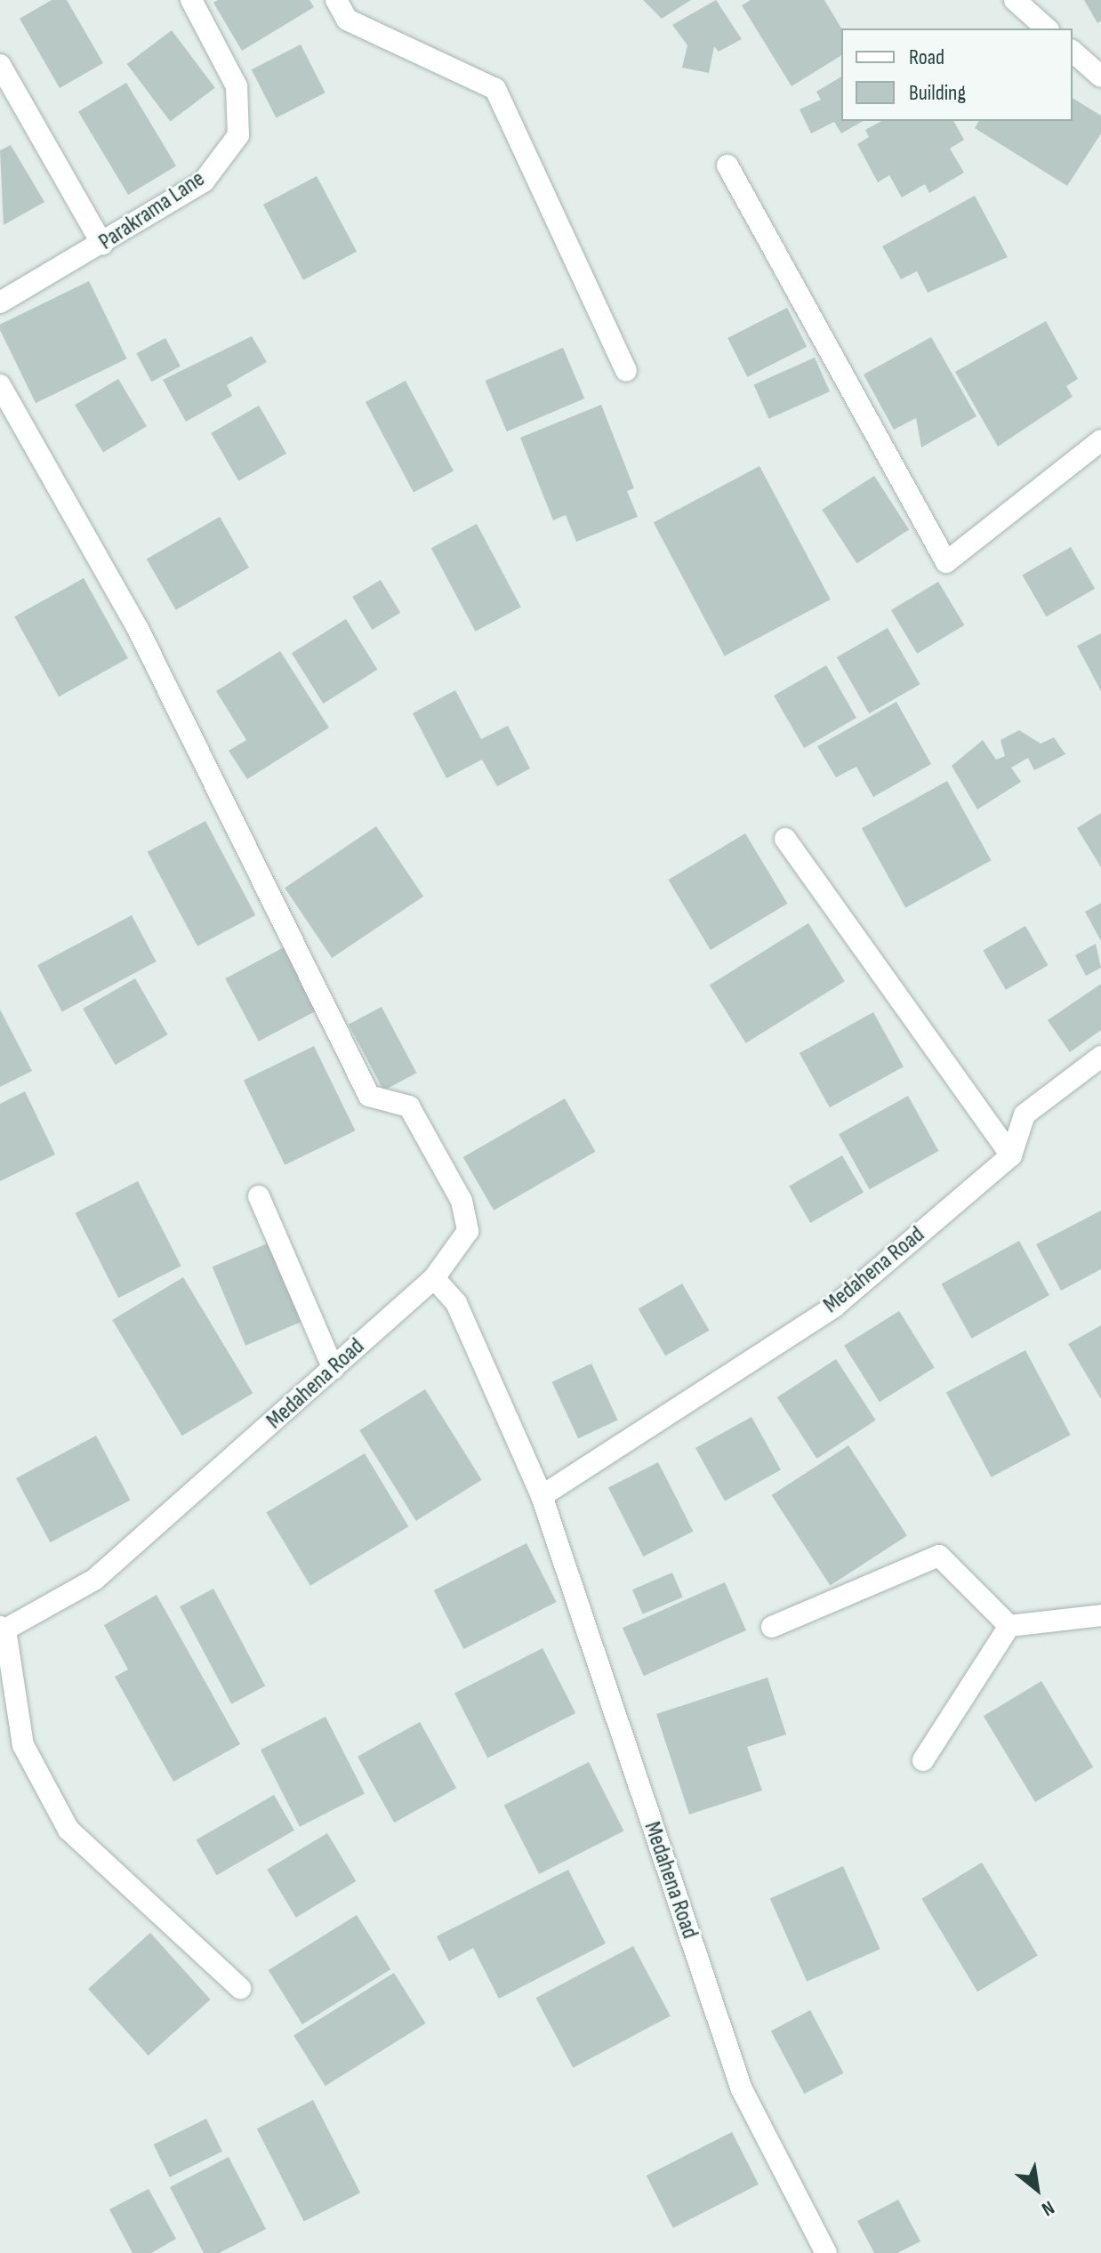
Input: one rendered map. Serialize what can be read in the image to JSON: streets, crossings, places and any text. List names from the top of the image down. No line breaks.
{"streets":{"street":["Parakrama Lane","Medahena Road"]},"legend":["Road","Building"],"north":"bottom right"}
